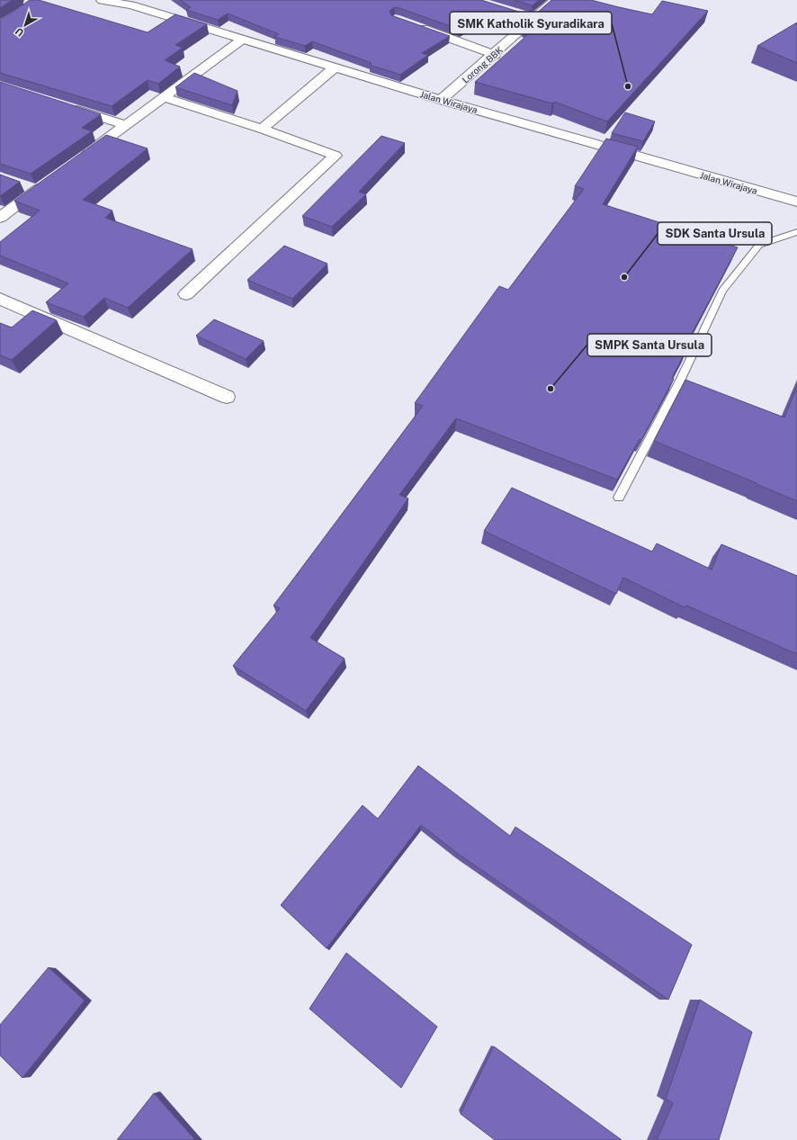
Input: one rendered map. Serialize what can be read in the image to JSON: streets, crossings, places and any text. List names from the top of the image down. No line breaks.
{"streets":{"street":["Lorong BBK","Jalan Wirajaya"]},"crossings":[["Lorong BBK","Jalan Wirajaya"]],"places":["SMK Katholik Syuradikara","SDK Santa Ursula","SMPK Santa Ursula"],"north":"bottom left"}
